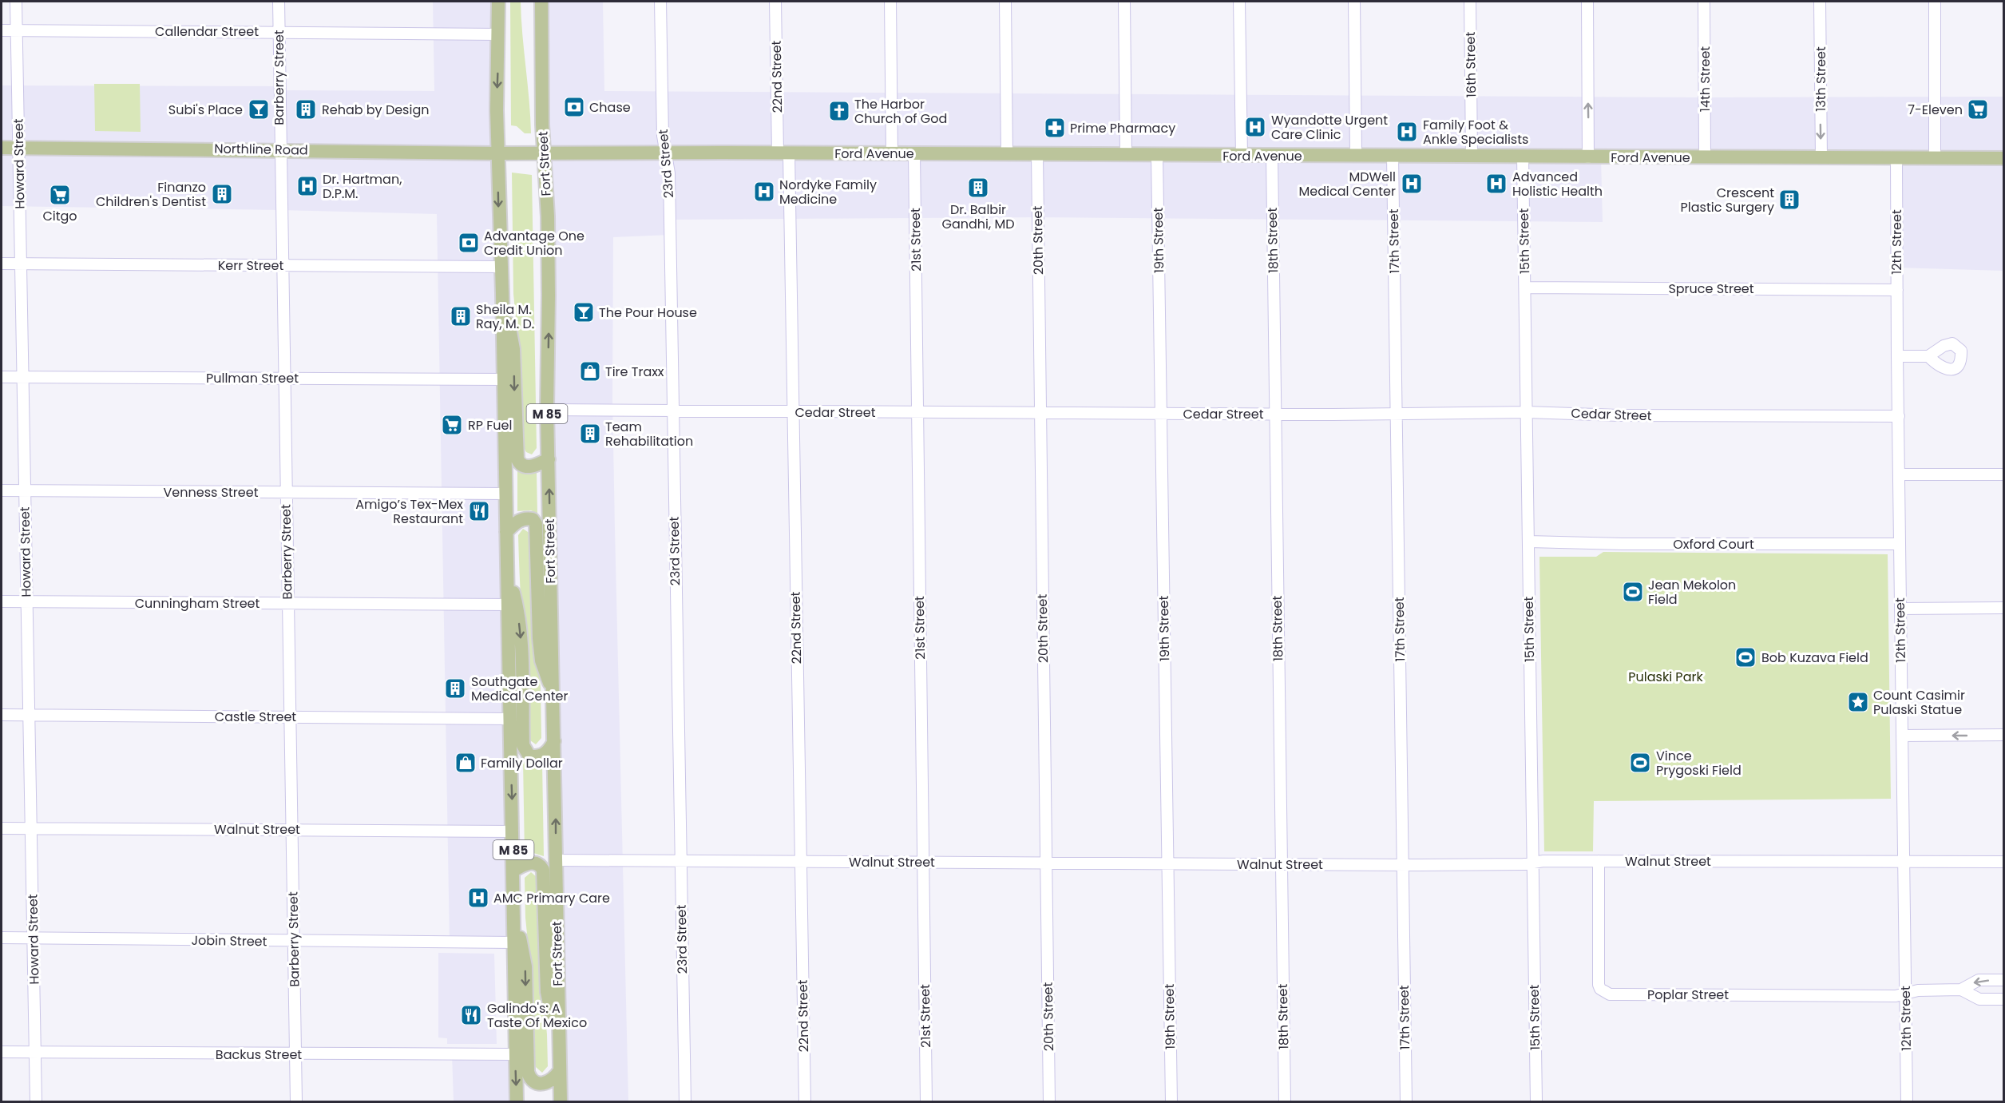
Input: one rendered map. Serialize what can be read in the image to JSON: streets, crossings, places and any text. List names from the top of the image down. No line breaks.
{"streets":{"main road":["Northline Road","Ford Avenue","Fort Street","M 85"],"street":["Callendar Street","16th Street","22nd Street","Barberry Street","14th Street","13th Street","Howard Street","23rd Street","21st Street","20th Street","19th Street","18th Street","17th Street","15th Street","12th Street","Kerr Street","Spruce Street","Pullman Street","Cedar Street","Venness Street","Oxford Court","Cunningham Street","Castle Street","Walnut Street","Jobin Street","Poplar Street","Backus Street"]},"crossings":[["Callendar Street","Barberry Street"],["Callendar Street","Howard Street"],["Callendar Street","M 85"],["16th Street","Ford Avenue"],["22nd Street","Ford Avenue"],["22nd Street","Cedar Street"],["22nd Street","Walnut Street"],["Barberry Street","Northline Road"],["Barberry Street","Kerr Street"],["Barberry Street","Pullman Street"],["Barberry Street","Venness Street"],["Barberry Street","Cunningham Street"],["Barberry Street","Castle Street"],["Barberry Street","Walnut Street"],["Barberry Street","Jobin Street"],["Barberry Street","Backus Street"],["14th Street","Ford Avenue"],["13th Street","Ford Avenue"],["Northline Road","Ford Avenue"],["Northline Road","Howard Street"],["Northline Road","M 85"],["Ford Avenue","Fort Street"],["Ford Avenue","23rd Street"],["Ford Avenue","21st Street"],["Ford Avenue","20th Street"],["Ford Avenue","19th Street"],["Ford Avenue","18th Street"],["Ford Avenue","17th Street"],["Ford Avenue","15th Street"],["Ford Avenue","12th Street"],["Howard Street","Kerr Street"],["Howard Street","Pullman Street"],["Howard Street","Venness Street"],["Howard Street","Cunningham Street"],["Howard Street","Castle Street"],["Howard Street","Walnut Street"],["Howard Street","Jobin Street"],["Howard Street","Backus Street"],["Fort Street","Cedar Street"],["Fort Street","Walnut Street"],["23rd Street","Cedar Street"],["23rd Street","Walnut Street"],["21st Street","Cedar Street"],["21st Street","Walnut Street"],["20th Street","Cedar Street"],["20th Street","Walnut Street"],["19th Street","Cedar Street"],["19th Street","Walnut Street"],["18th Street","Cedar Street"],["18th Street","Walnut Street"],["17th Street","Cedar Street"],["17th Street","Walnut Street"],["15th Street","Spruce Street"],["15th Street","Cedar Street"],["15th Street","Oxford Court"],["15th Street","Walnut Street"],["12th Street","Spruce Street"],["12th Street","Cedar Street"],["12th Street","Oxford Court"],["12th Street","Walnut Street"],["12th Street","Poplar Street"],["Kerr Street","M 85"],["Pullman Street","M 85"],["M 85","Venness Street"],["M 85","Cunningham Street"],["M 85","Castle Street"],["M 85","Walnut Street"],["M 85","Jobin Street"],["M 85","Backus Street"],["Walnut Street","Poplar Street"]],"one_way":["13th Street"],"parks":["Pulaski Park"],"places":{"bank":["Chase","Advantage One Credit Union"],"bar":["Subi's Place","The Pour House"],"building":["Rehab by Design","Dr. Balbir Gandhi, MD","Finanzo Children's Dentist","Crescent Plastic Surgery","Sheila M. Ray, M. D.","Team Rehabilitation","Southgate Medical Center"],"supermarket":["7-Eleven","Citgo","RP Fuel"],"church":["The Harbor Church of God"],"hospital":["Wyandotte Urgent Care Clinic","Family Foot & Ankle Specialists","MDWell Medical Center","Advanced Holistic Health","Dr. Hartman, D.P.M.","Nordyke Family Medicine","AMC Primary Care"],"pharmacy":["Prime Pharmacy"],"shop":["Tire Traxx","Family Dollar"],"restaurant":["Amigo’s Tex-Mex Restaurant","Galindo's: A Taste Of Mexico"],"sports":["Jean Mekolon Field","Bob Kuzava Field","Vince Prygoski Field"],"place":["Count Casimir Pulaski Statue"]}}
